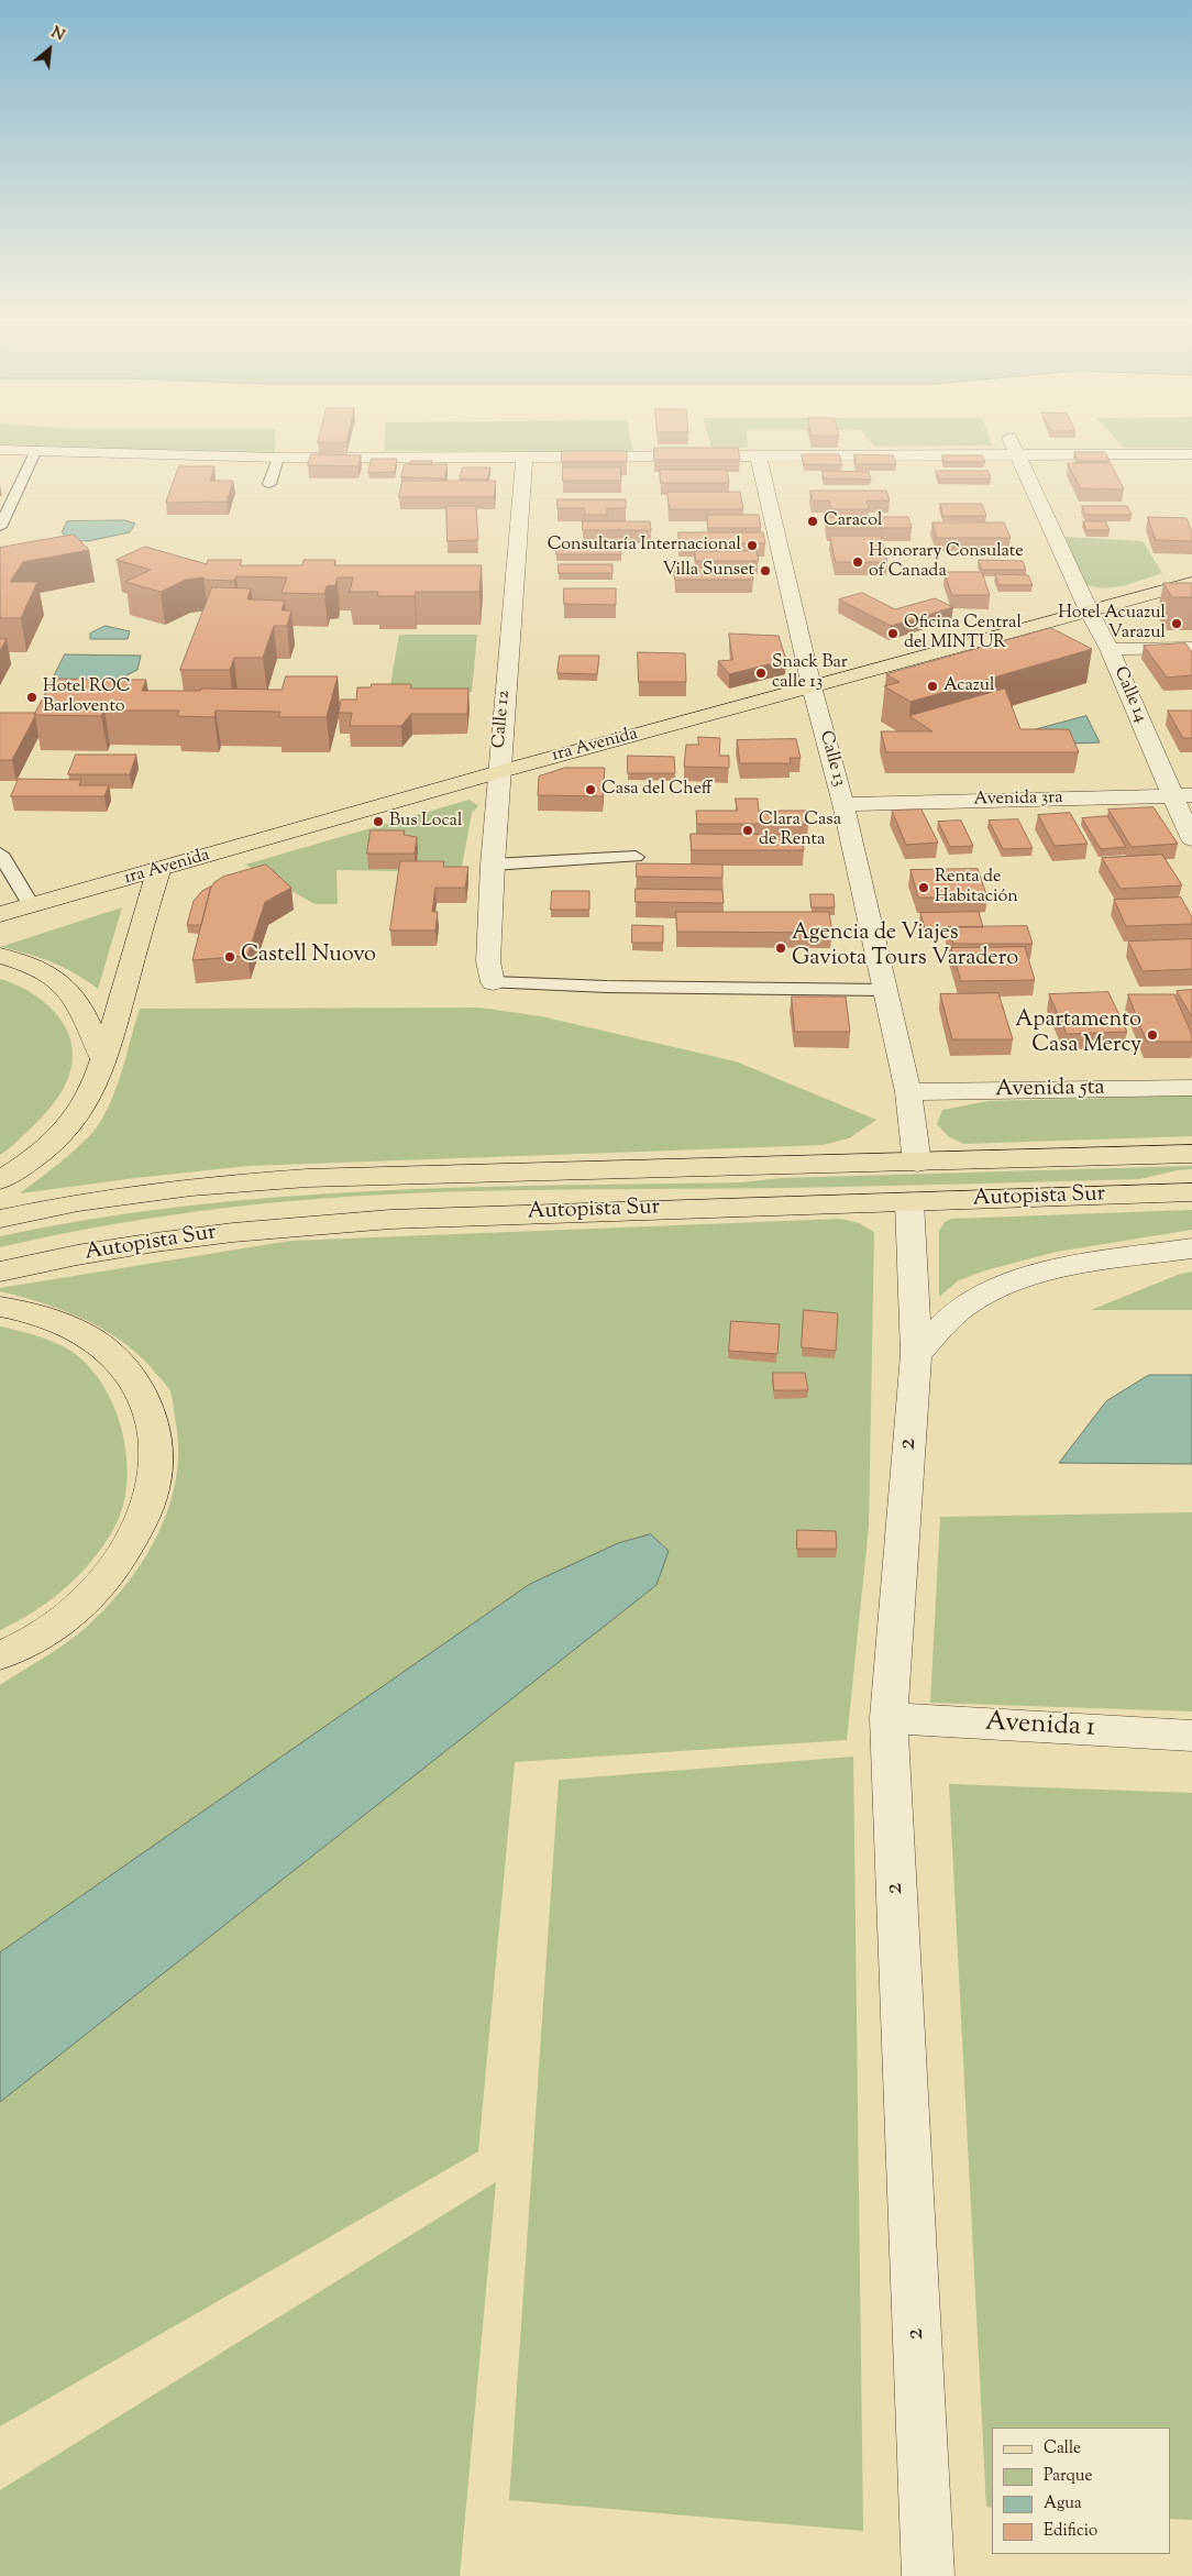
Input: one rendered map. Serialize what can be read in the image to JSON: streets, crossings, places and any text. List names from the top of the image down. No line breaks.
{"streets":{"main road":["1ra Avenida","Autopista Sur"],"street":["Calle 14","Calle 12","Calle 13","Avenida 3ra","Avenida 5ta","2","Avenida 1"]},"crossings":[["Calle 14","1ra Avenida"],["Calle 14","Avenida 3ra"],["Calle 12","1ra Avenida"],["1ra Avenida","Calle 13"],["Calle 13","Avenida 3ra"],["Calle 13","Avenida 5ta"],["Calle 13","Autopista Sur"],["Autopista Sur","2"],["2","Avenida 1"]],"places":["Caracol","Consultaría Internacional","Honorary Consulate of Canada","Villa Sunset","Hotel Acuazul Varazul","Oficina Central del MINTUR","Snack Bar calle 13","Acazul","Hotel ROC Barlovento","Casa del Cheff","Bus Local","Clara Casa de Renta","Renta de Habitación","Agencia de Viajes Gaviota Tours Varadero","Castell Nuovo","Apartamento Casa Mercy"],"legend":["Calle","Parque","Agua","Edificio"],"north":"top right"}
